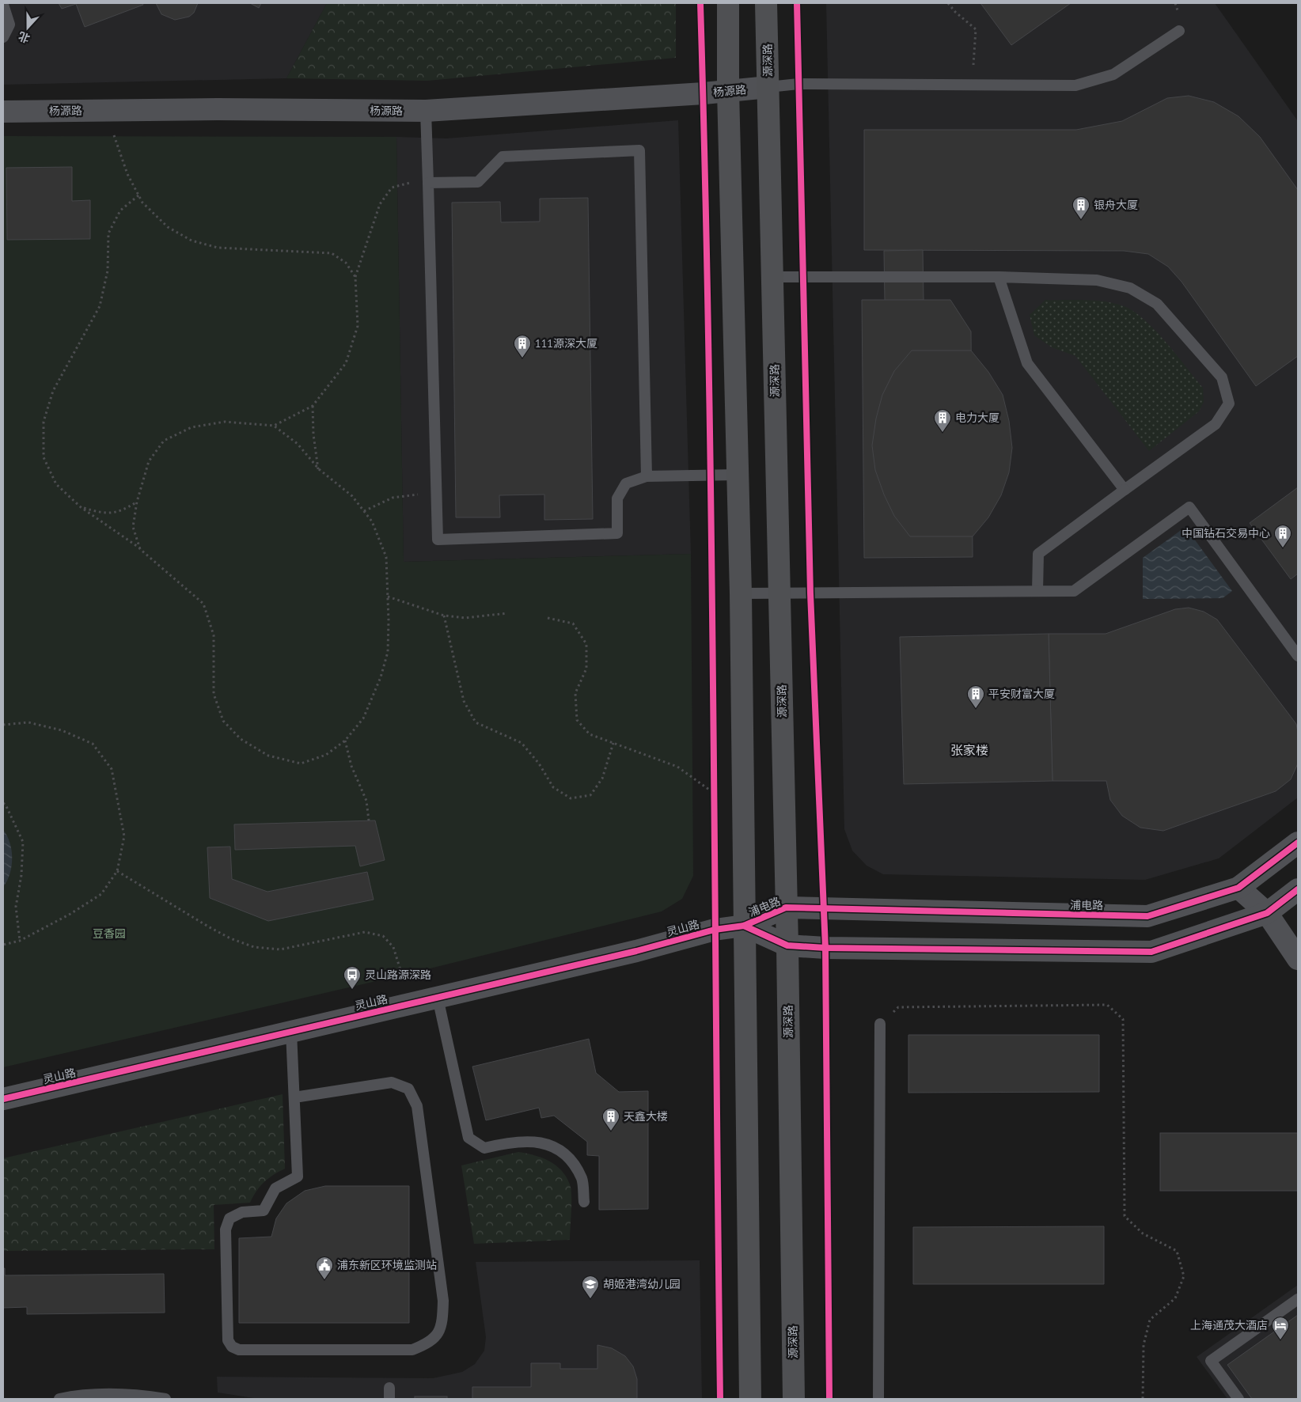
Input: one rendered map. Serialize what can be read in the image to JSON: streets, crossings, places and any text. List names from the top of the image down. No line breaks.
{"streets":{"main road":["源深路"],"street":["杨源路","浦电路","灵山路"]},"crossings":[["源深路","杨源路"],["源深路","浦电路"],["浦电路","灵山路"]],"districts":["张家楼"],"parks":["豆香园"],"places":{"building":["银舟大厦","111源深大厦","电力大厦","中国钻石交易中心","平安财富大厦","天鑫大楼"],"bus stop":["灵山路源深路"],"public building":["浦东新区环境监测站"],"school or university":["胡姬港湾幼儿园"],"hotel":["上海通茂大酒店"]},"north":"bottom"}
